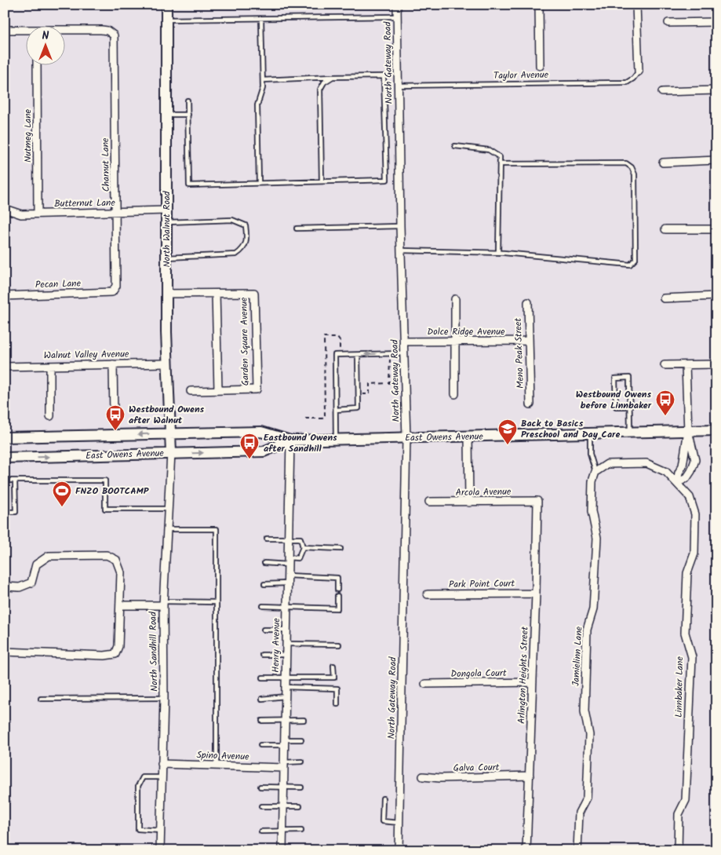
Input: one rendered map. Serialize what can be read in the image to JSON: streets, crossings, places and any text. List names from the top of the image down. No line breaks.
{"streets":{"main road":["North Walnut Road","East Owens Avenue"],"street":["North Gateway Road","Nutmeg Lane","Charnut Lane","Butternut Lane","Pecan Lane","Dolce Ridge Avenue","Garden Square Avenue","Meno Peak Street","Walnut Valley Avenue","Arcola Avenue","Park Point Court","Henry Avenue","North Sandhill Road","Jamielinn Lane","Dongola Court","Arlington Heights Street","Linnbaker Lane","Spino Avenue","Galva Court"],"lane":["Taylor Avenue"]},"crossings":[["North Gateway Road","Taylor Avenue"],["North Gateway Road","Dolce Ridge Avenue"],["North Gateway Road","East Owens Avenue"],["Nutmeg Lane","Butternut Lane"],["Charnut Lane","Butternut Lane"],["Charnut Lane","Pecan Lane"],["Butternut Lane","North Walnut Road"],["North Walnut Road","Garden Square Avenue"],["North Walnut Road","Walnut Valley Avenue"],["North Walnut Road","East Owens Avenue"],["North Walnut Road","North Sandhill Road"],["Dolce Ridge Avenue","Meno Peak Street"],["East Owens Avenue","Henry Avenue"],["East Owens Avenue","North Sandhill Road"],["Arcola Avenue","Arlington Heights Street"],["Park Point Court","Arlington Heights Street"],["Henry Avenue","Spino Avenue"],["North Sandhill Road","Spino Avenue"],["Jamielinn Lane","Linnbaker Lane"],["Dongola Court","Arlington Heights Street"],["Arlington Heights Street","Galva Court"]],"places":{"bus stop":["Westbound Owens before Linnbaker","Westbound Owens after Walnut","Eastbound Owens after Sandhill"],"school or university":["Back to Basics Preschool and Day Care"],"sports":["FNZO BOOTCAMP"]},"north":"top"}
